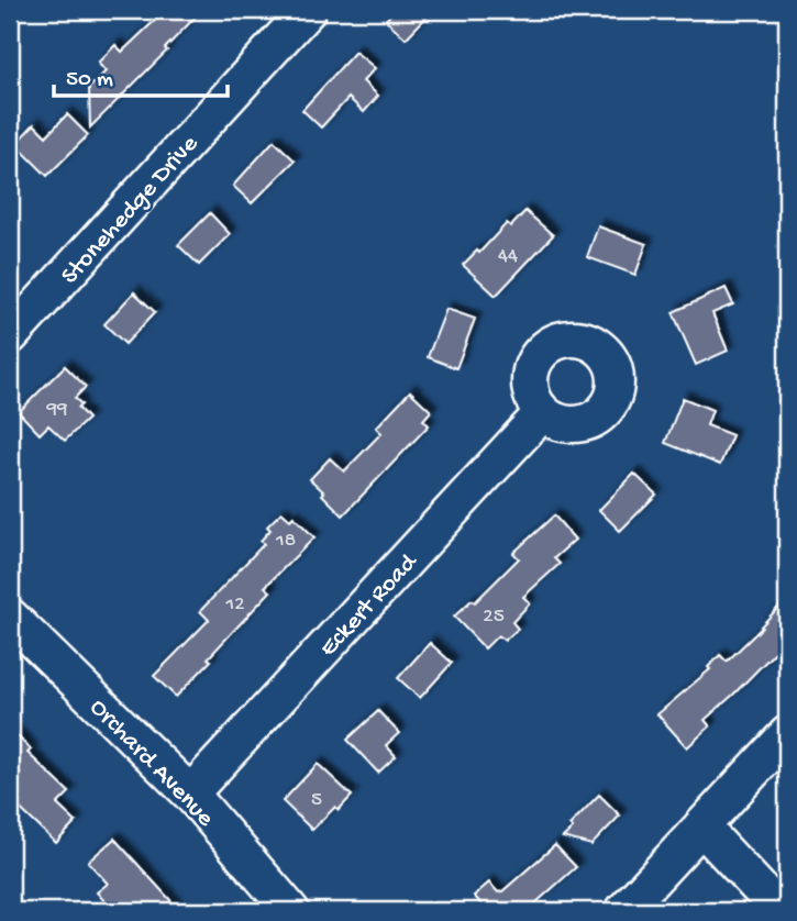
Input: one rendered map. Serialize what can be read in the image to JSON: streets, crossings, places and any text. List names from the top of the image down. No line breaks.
{"streets":{"street":["Stonehedge Drive","Eckert Road","Orchard Avenue"]},"crossings":[["Eckert Road","Orchard Avenue"]],"house_numbers":["44","99","18","12","25","5"],"scale_bar":"50 m"}
